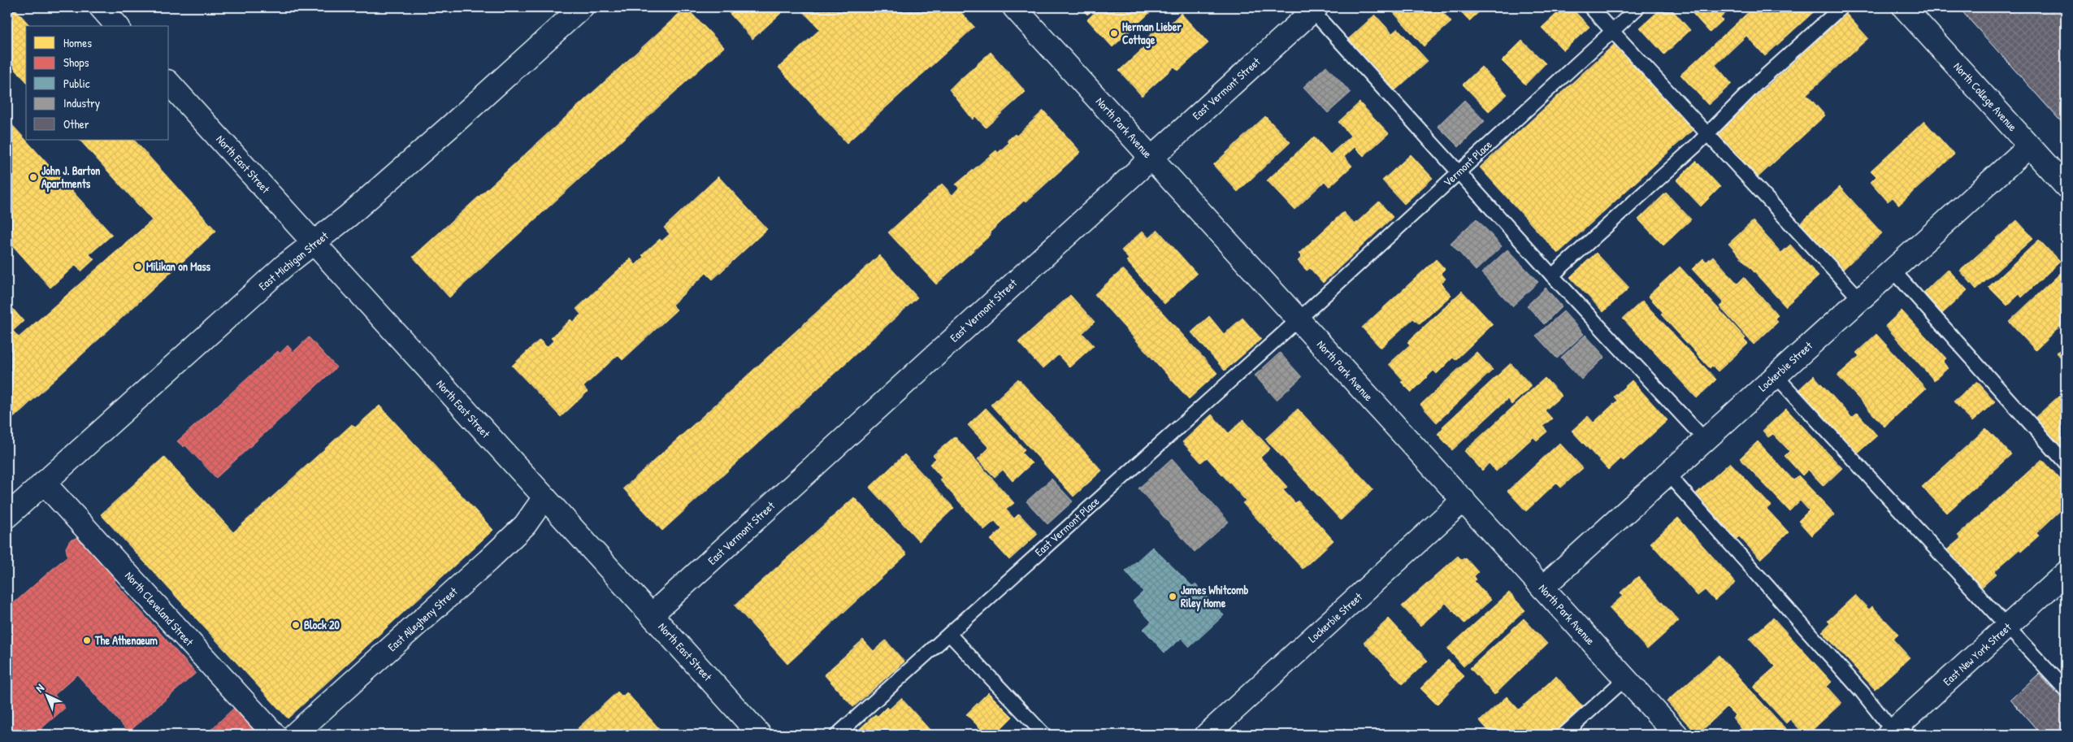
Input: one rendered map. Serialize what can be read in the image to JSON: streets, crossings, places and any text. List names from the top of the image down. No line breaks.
{"streets":{"street":["East Vermont Street","North College Avenue","North Park Avenue","North East Street","East Michigan Street","Lockerbie Street","North Cleveland Street","East Allegheny Street","East New York Street"],"lane":["Vermont Place","East Vermont Place"]},"crossings":[["East Vermont Street","North Park Avenue"],["East Vermont Street","North East Street"],["North College Avenue","Lockerbie Street"],["North Park Avenue","Vermont Place"],["North Park Avenue","Lockerbie Street"],["North Park Avenue","East Vermont Place"],["Vermont Place","East Vermont Place"],["North East Street","East Michigan Street"],["North East Street","East Allegheny Street"],["East Michigan Street","North Cleveland Street"]],"places":["Herman Lieber Cottage","John J. Barton Apartments","Milikan on Mass","James Whitcomb Riley Home","Block 20","The Athenaeum"],"legend":["Homes","Shops","Public","Industry","Other"],"north":"top left"}
